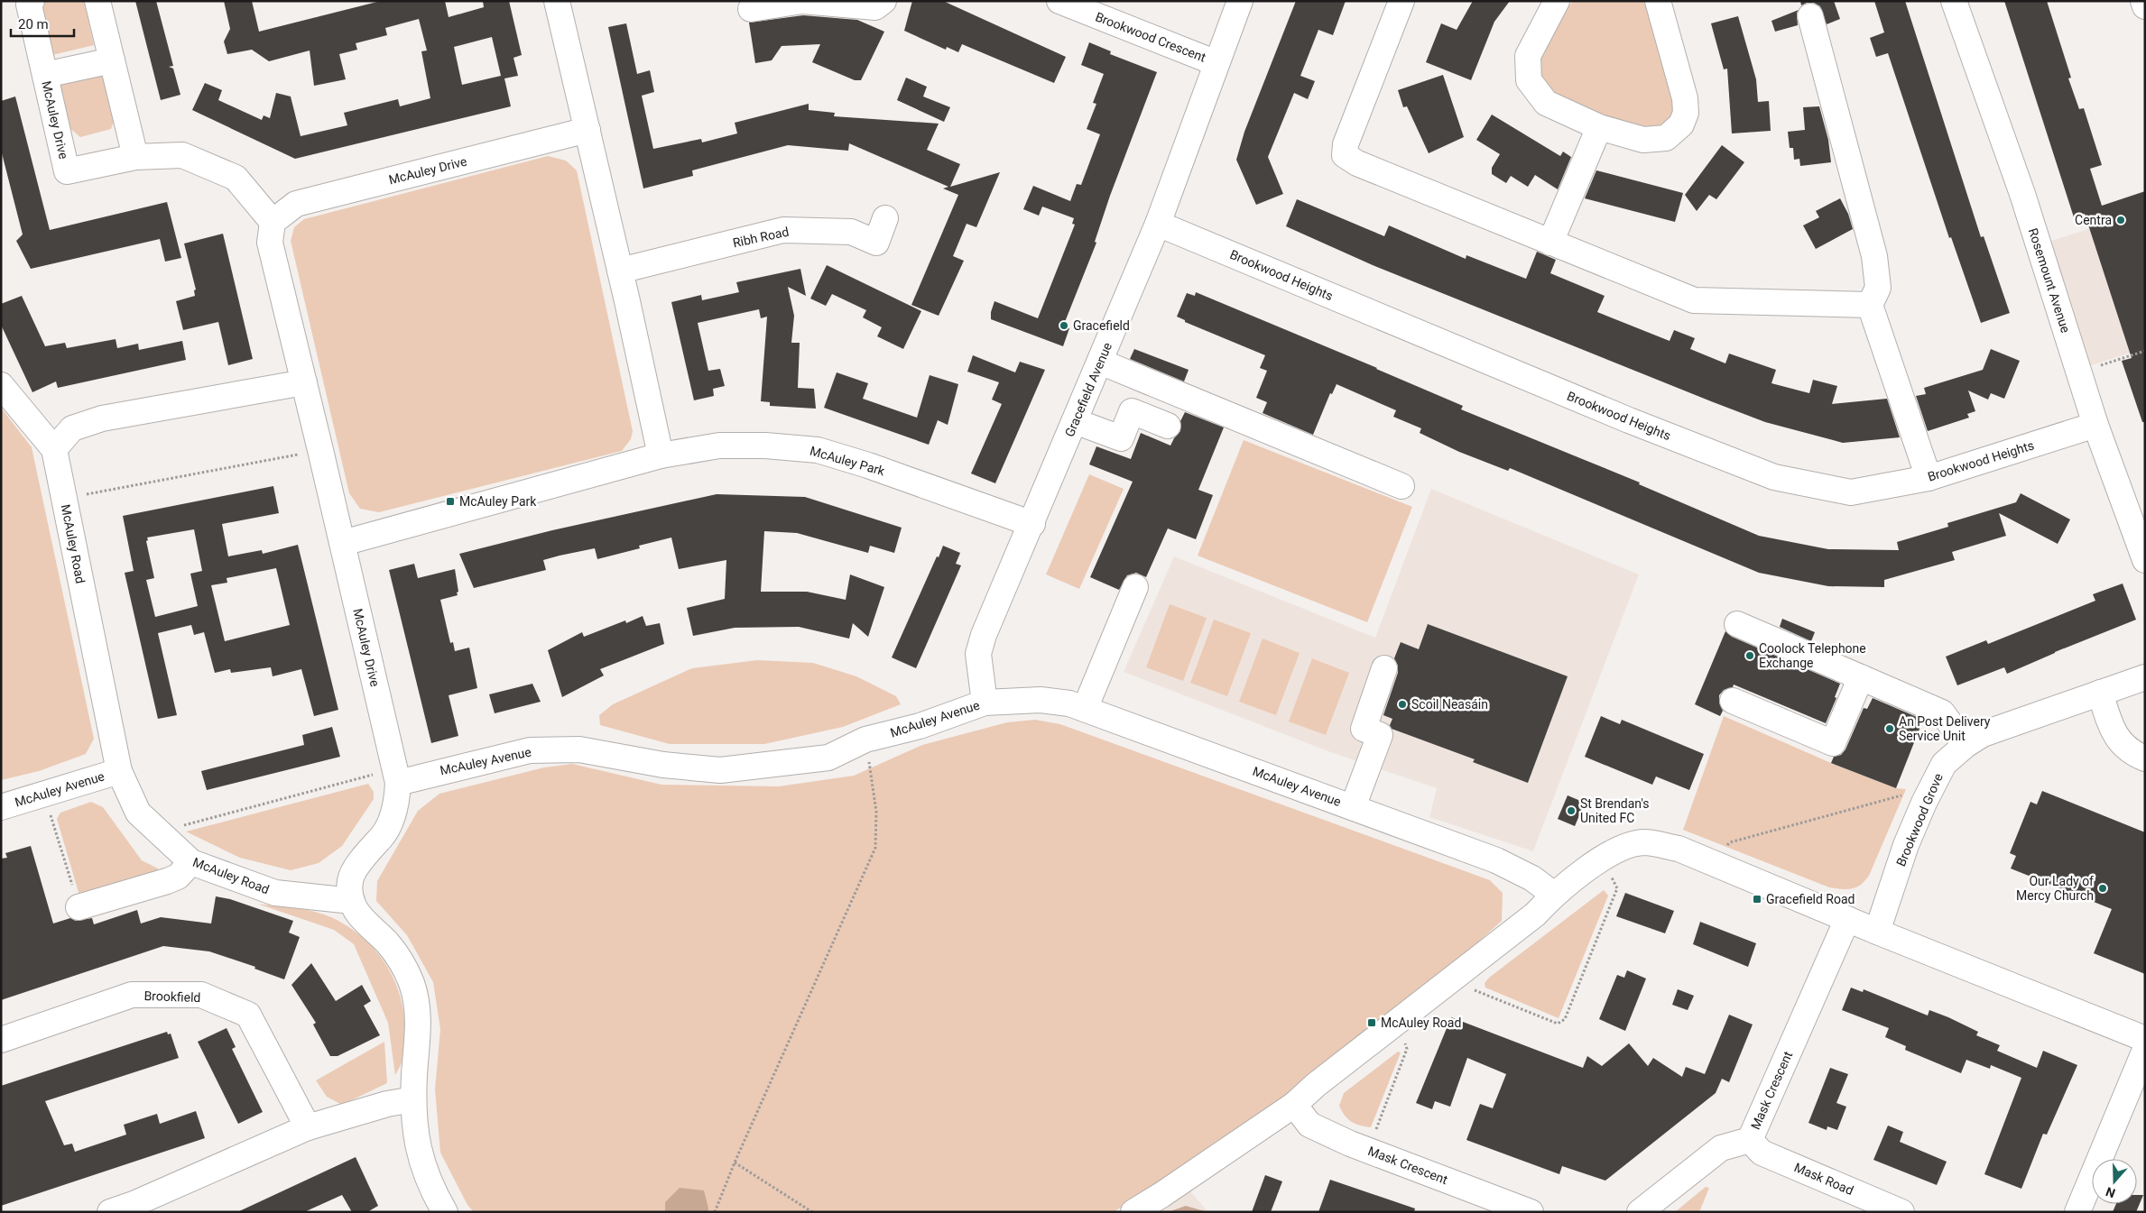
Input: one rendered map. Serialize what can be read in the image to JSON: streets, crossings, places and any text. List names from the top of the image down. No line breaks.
{"streets":{"street":["Brookwood Crescent","McAuley Drive","Ribh Road","Brookwood Heights","Rosemount Avenue","Gracefield Avenue","McAuley Park","McAuley Road","McAuley Avenue","Brookwood Grove","Brookfield","Mask Crescent","Mask Road"]},"crossings":[["Brookwood Crescent","Gracefield Avenue"],["McAuley Drive","McAuley Park"],["McAuley Drive","McAuley Road"],["McAuley Drive","McAuley Avenue"],["Brookwood Heights","Rosemount Avenue"],["Brookwood Heights","Gracefield Avenue"],["Gracefield Avenue","McAuley Park"],["Gracefield Avenue","McAuley Avenue"],["McAuley Road","McAuley Avenue"],["Mask Crescent","Mask Road"]],"places":{"other":["Centra","Gracefield","Coolock Telephone Exchange","Scoil Neasáin","An Post Delivery Service Unit","St Brendan's United FC","Our Lady of Mercy Church"],"transit":["McAuley Park","Gracefield Road","McAuley Road"]},"scale_bar":"20 m","north":"bottom"}
